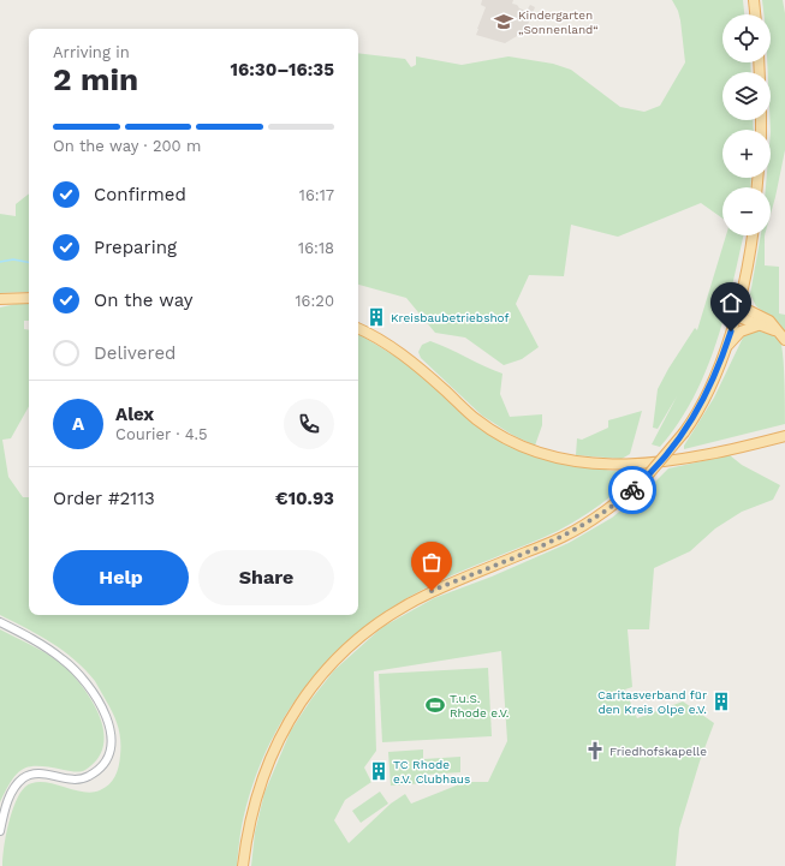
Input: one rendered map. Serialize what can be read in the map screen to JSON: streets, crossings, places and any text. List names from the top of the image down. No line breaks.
{"places":{"school or university":["Kindergarten „Sonnenland“"],"building":["Kreisbaubetriebshof","Caritasverband für den Kreis Olpe e.V.","TC Rhode e.V. Clubhaus"],"sports":["T.u.S. Rhode e.V."],"church":["Friedhofskapelle"]},"page":{"map_buttons":["+","−"],"heading":["2 min","Arriving in","16:30–16:35"],"panel":["Alex","Courier · 4.5","Order #2113","€10.93"],"bar":"On the way · 200 m","list":[["Confirmed","16:17"],["Preparing","16:18"],["On the way","16:20"],"Delivered"],"round":"A","buttons":["Help","Share"]}}
